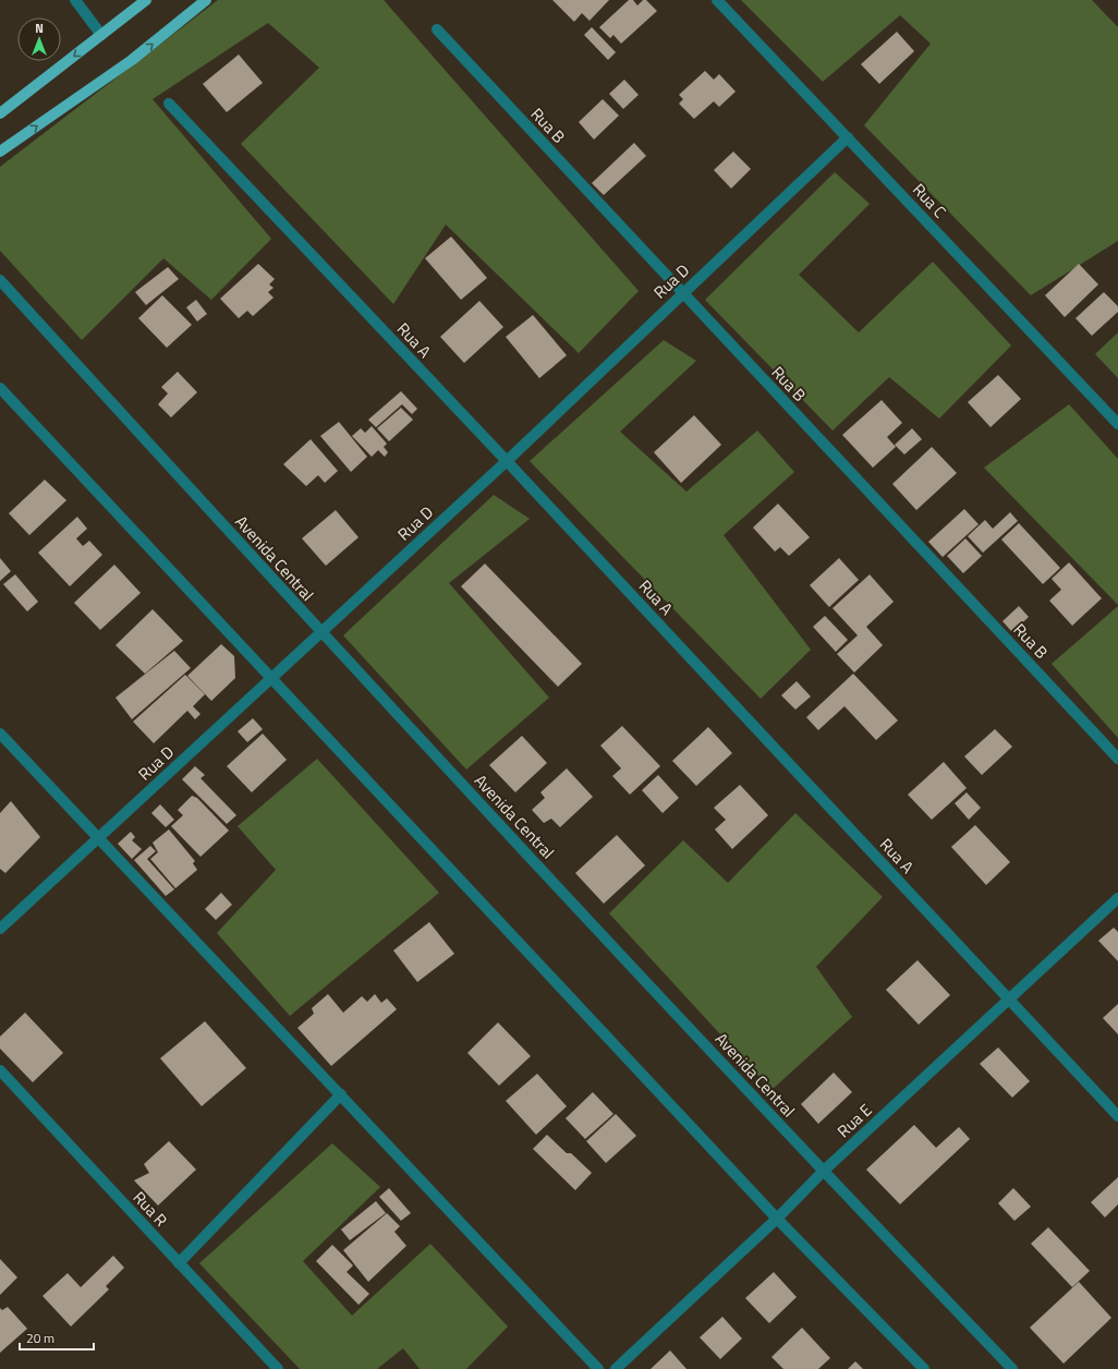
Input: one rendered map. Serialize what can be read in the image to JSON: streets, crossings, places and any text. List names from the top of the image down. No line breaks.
{"streets":{"street":["Rua B","Rua C","Rua D","Rua A","Avenida Central","Rua E","Rua R"]},"crossings":[["Rua B","Rua D"],["Rua C","Rua D"],["Rua D","Rua A"],["Rua D","Avenida Central"],["Rua A","Rua E"],["Avenida Central","Rua E"]],"scale_bar":"20 m","north":"top"}
